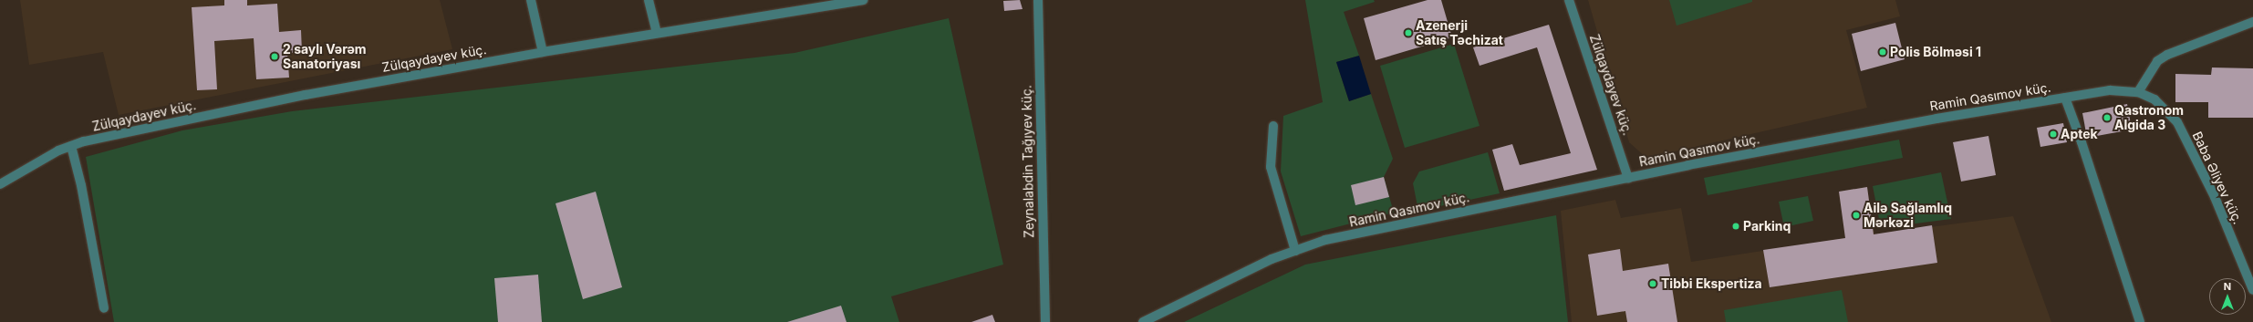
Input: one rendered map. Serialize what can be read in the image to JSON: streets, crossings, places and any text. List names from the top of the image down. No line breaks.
{"streets":{"street":["Zülqaydayev küç.","Ramin Qasımov küç.","Zeynalabdin Tağıyev küç.","Baba Əliyev küç."]},"crossings":[["Zülqaydayev küç.","Ramin Qasımov küç."],["Ramin Qasımov küç.","Baba Əliyev küç."]],"places":["Azenerji Satış Təchizat","Polis Bölməsi 1","2 saylı Vərəm Sanatoriyası","Qastronom Algida 3","Aptek","Ailə Sağlamlıq Mərkəzi","Parkinq","Tibbi Ekspertiza"],"north":"top"}
